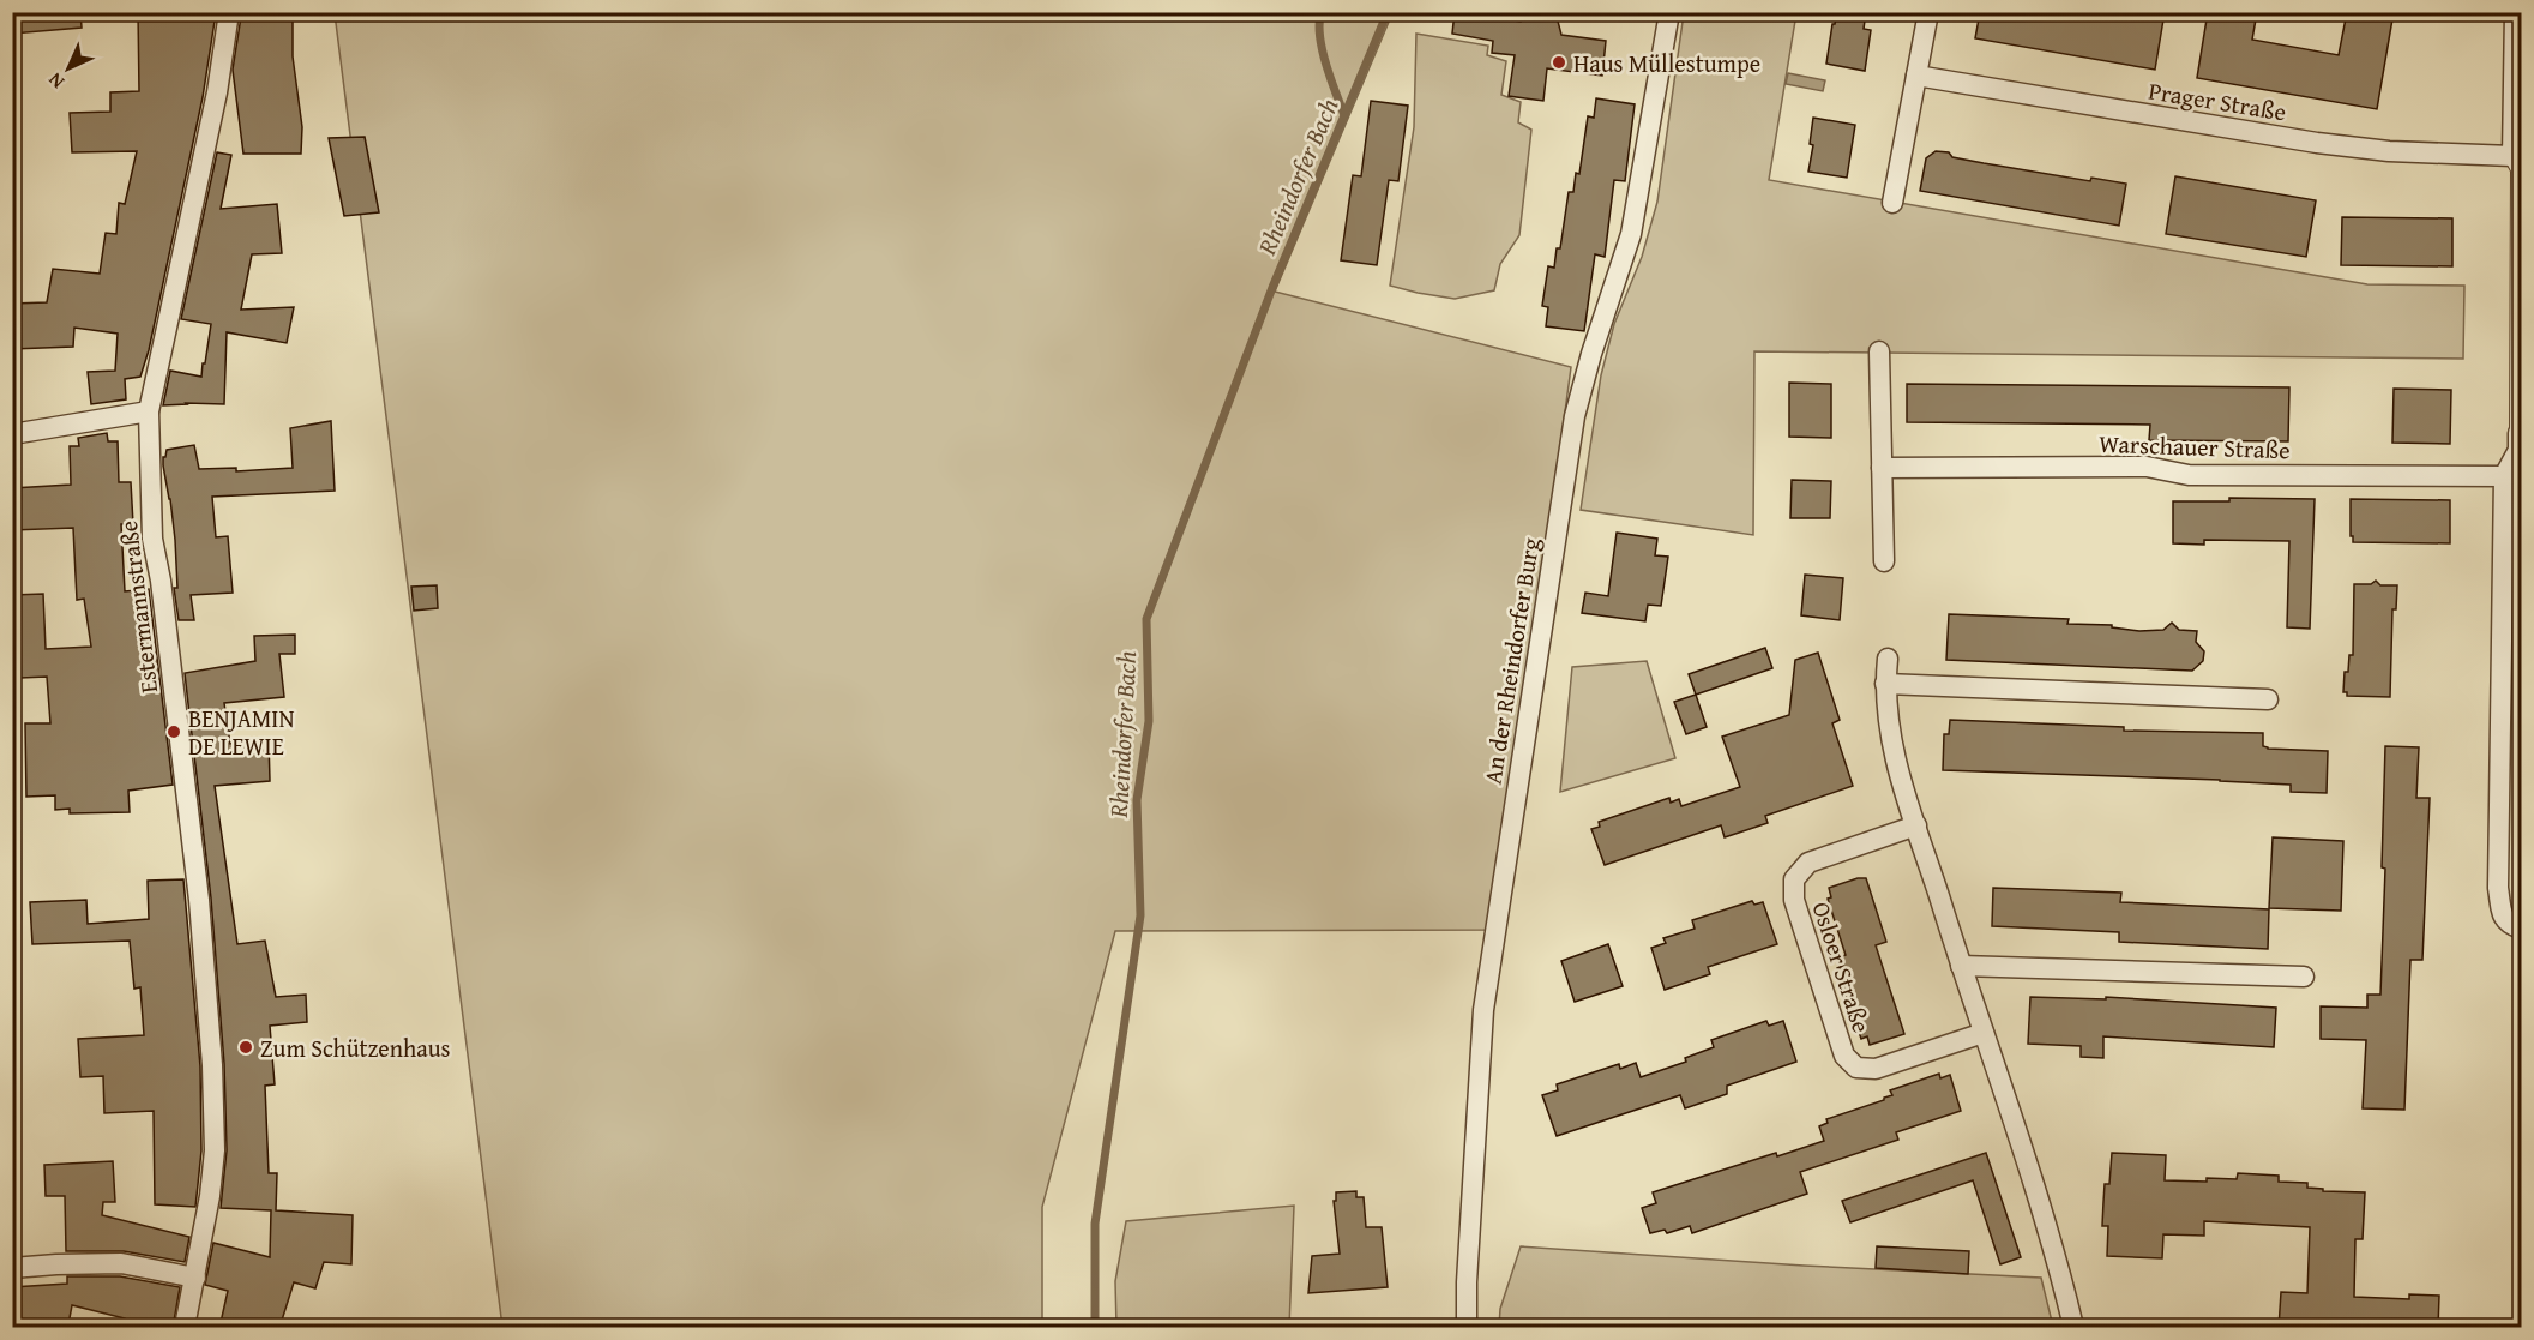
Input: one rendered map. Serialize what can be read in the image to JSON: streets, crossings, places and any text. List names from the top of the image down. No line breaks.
{"streets":{"street":["Prager Straße","Warschauer Straße","Estermannstraße","An der Rheindorfer Burg","Osloer Straße"]},"water":["Rheindorfer Bach"],"places":["Haus Müllestumpe","BENJAMIN DE LEWIE","Zum Schützenhaus"],"north":"bottom left"}
